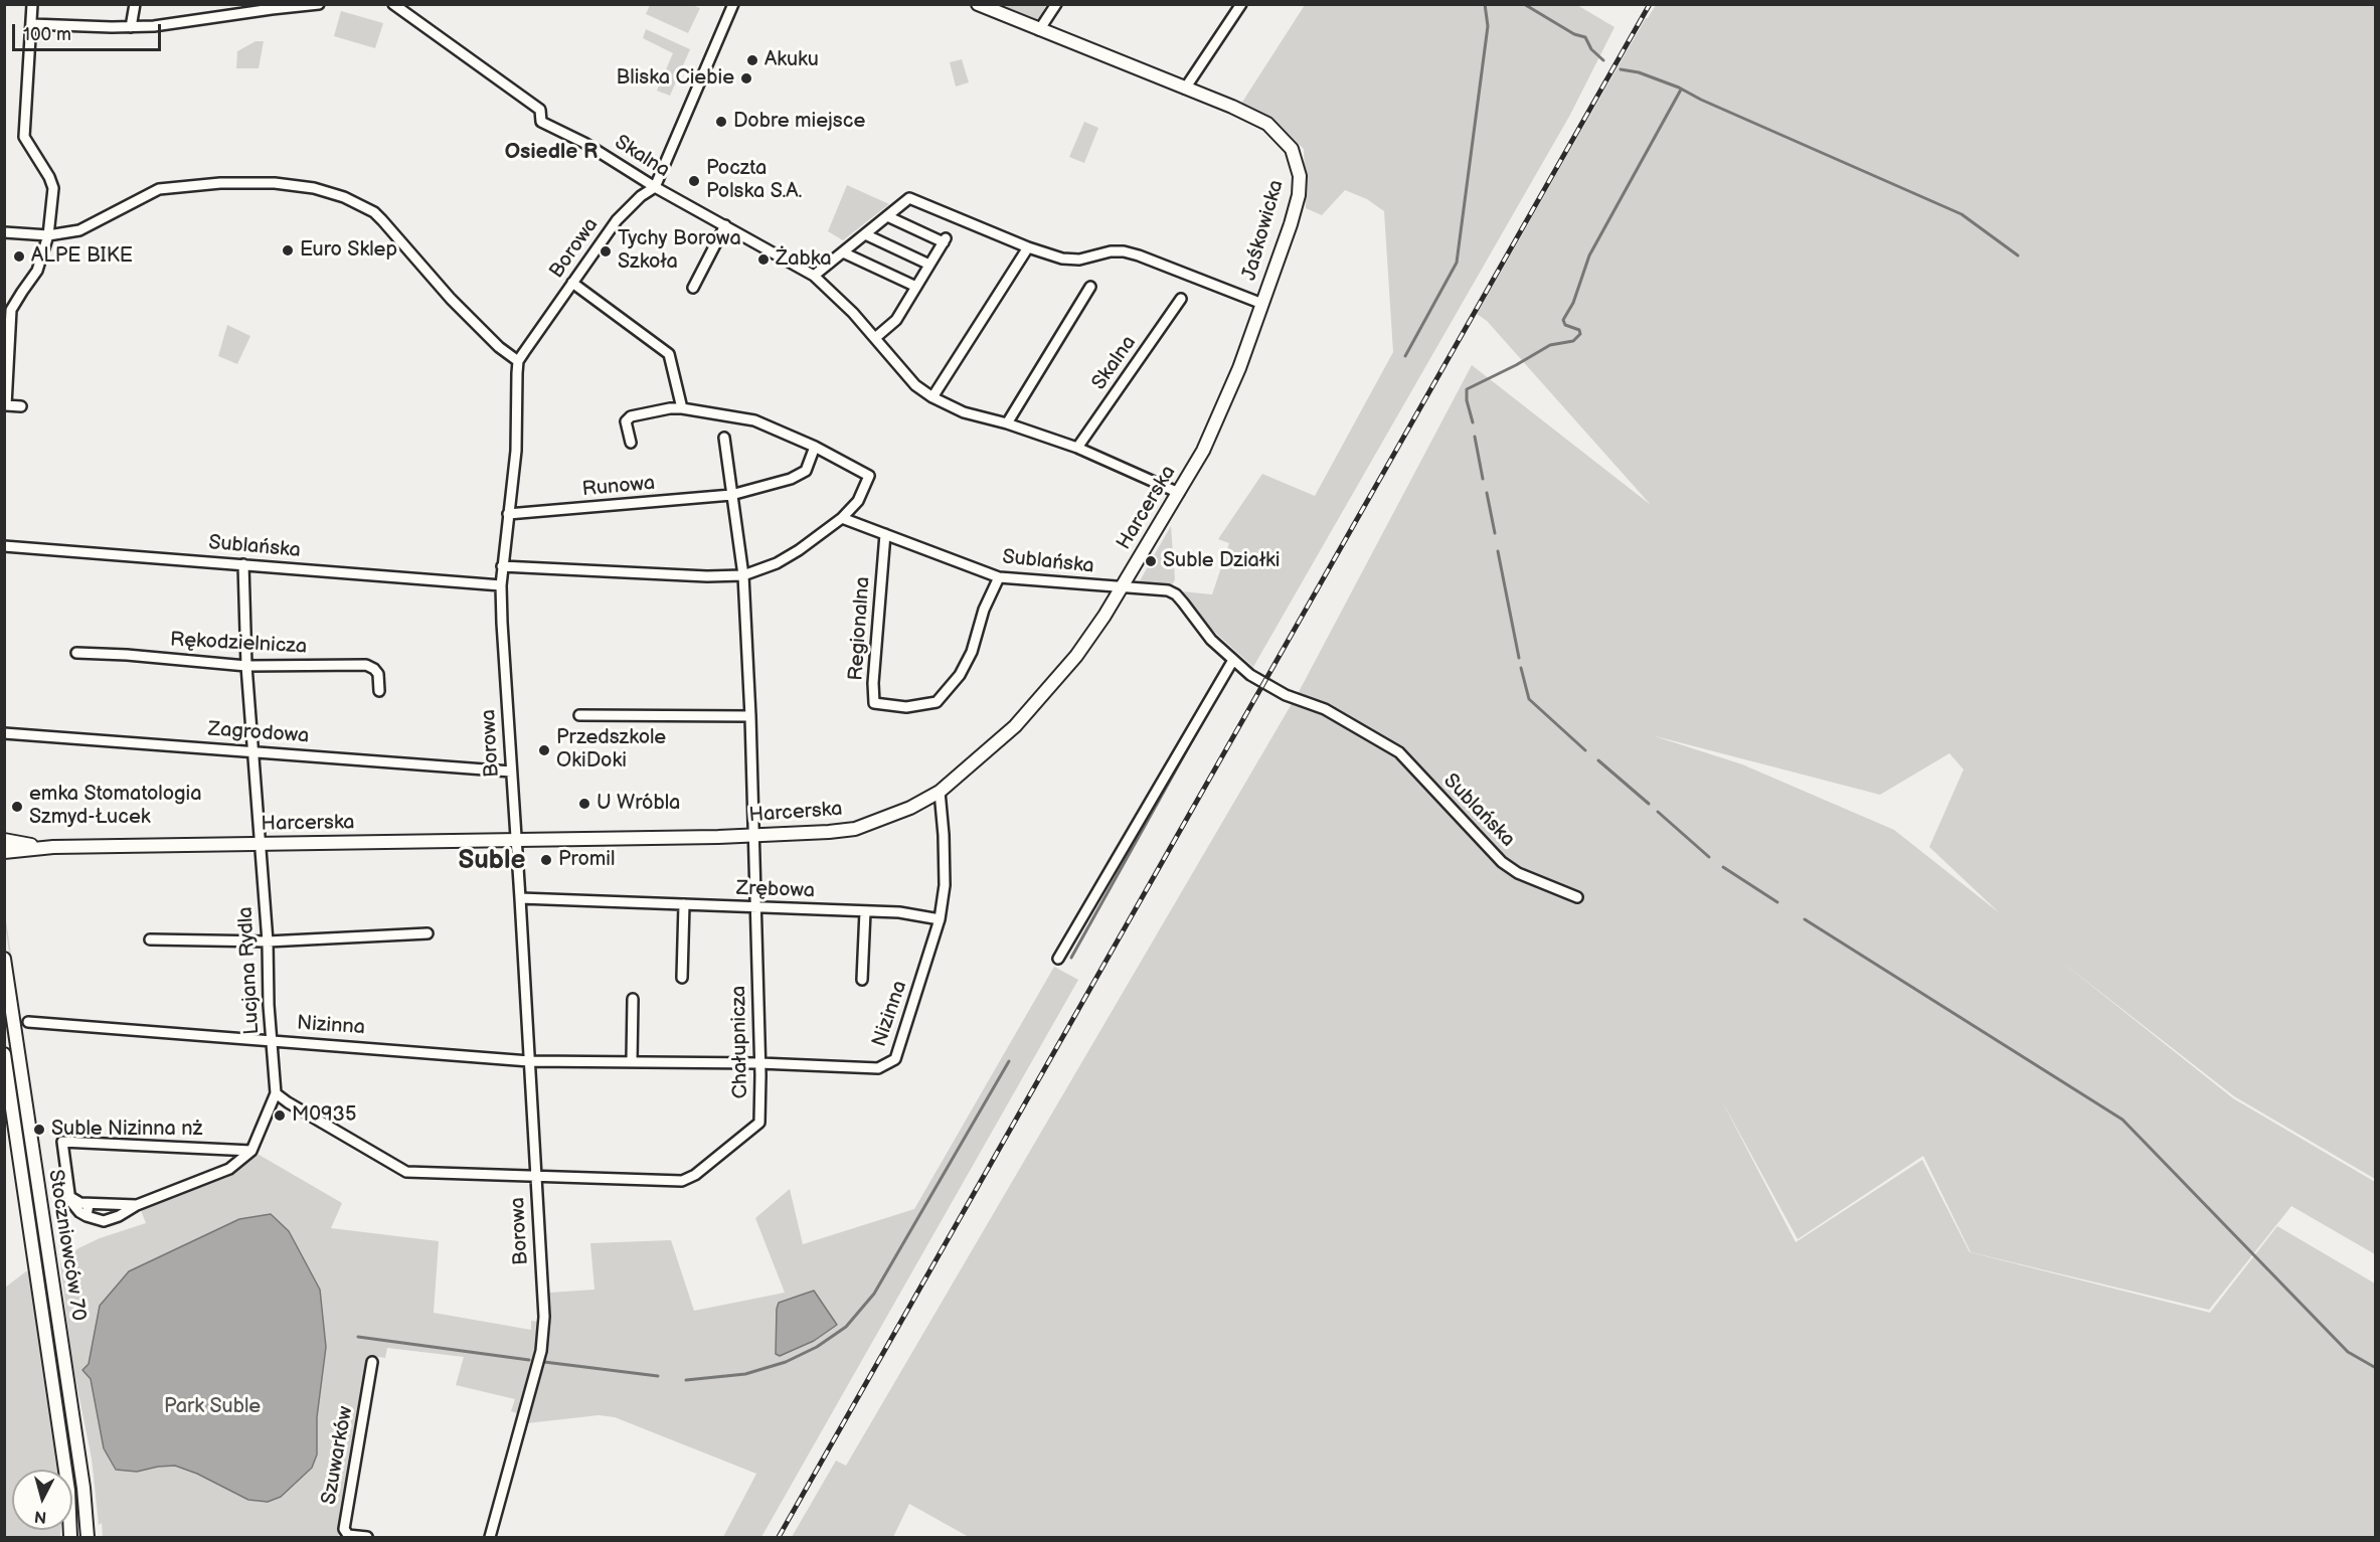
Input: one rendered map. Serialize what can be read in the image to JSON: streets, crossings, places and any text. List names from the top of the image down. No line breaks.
{"streets":{"street":["Skalna","Jaśkowicka","Borowa","Runowa","Harcerska","Sublańska","Regionalna","Rękodzielnicza","Zagrodowa","Zrębowa","Lucjana Rydla","Nizinna","Chałupnicza","Stoczniowców 70","Szuwarków"]},"crossings":[["Skalna","Borowa"],["Skalna","Harcerska"],["Jaśkowicka","Harcerska"],["Borowa","Runowa"],["Borowa","Harcerska"],["Borowa","Sublańska"],["Borowa","Zagrodowa"],["Borowa","Zrębowa"],["Borowa","Nizinna"],["Borowa","Chałupnicza"],["Harcerska","Sublańska"],["Harcerska","Lucjana Rydla"],["Harcerska","Nizinna"],["Harcerska","Chałupnicza"],["Sublańska","Regionalna"],["Sublańska","Lucjana Rydla"],["Rękodzielnicza","Lucjana Rydla"],["Zagrodowa","Lucjana Rydla"],["Zrębowa","Nizinna"],["Zrębowa","Chałupnicza"],["Lucjana Rydla","Nizinna"],["Nizinna","Chałupnicza"]],"districts":["Osiedle R","Suble"],"parks":["Park Suble"],"places":["Akuku","Bliska Ciebie","Dobre miejsce","Poczta Polska S.A.","Euro Sklep","Tychy Borowa Szkoła","ALPE BIKE","Żabka","Suble Działki","Przedszkole OkiDoki","U Wróbla","emka Stomatologia Szmyd-Łucek","Promil","M0935","Suble Nizinna nż"],"scale_bar":"100 m","north":"bottom"}
